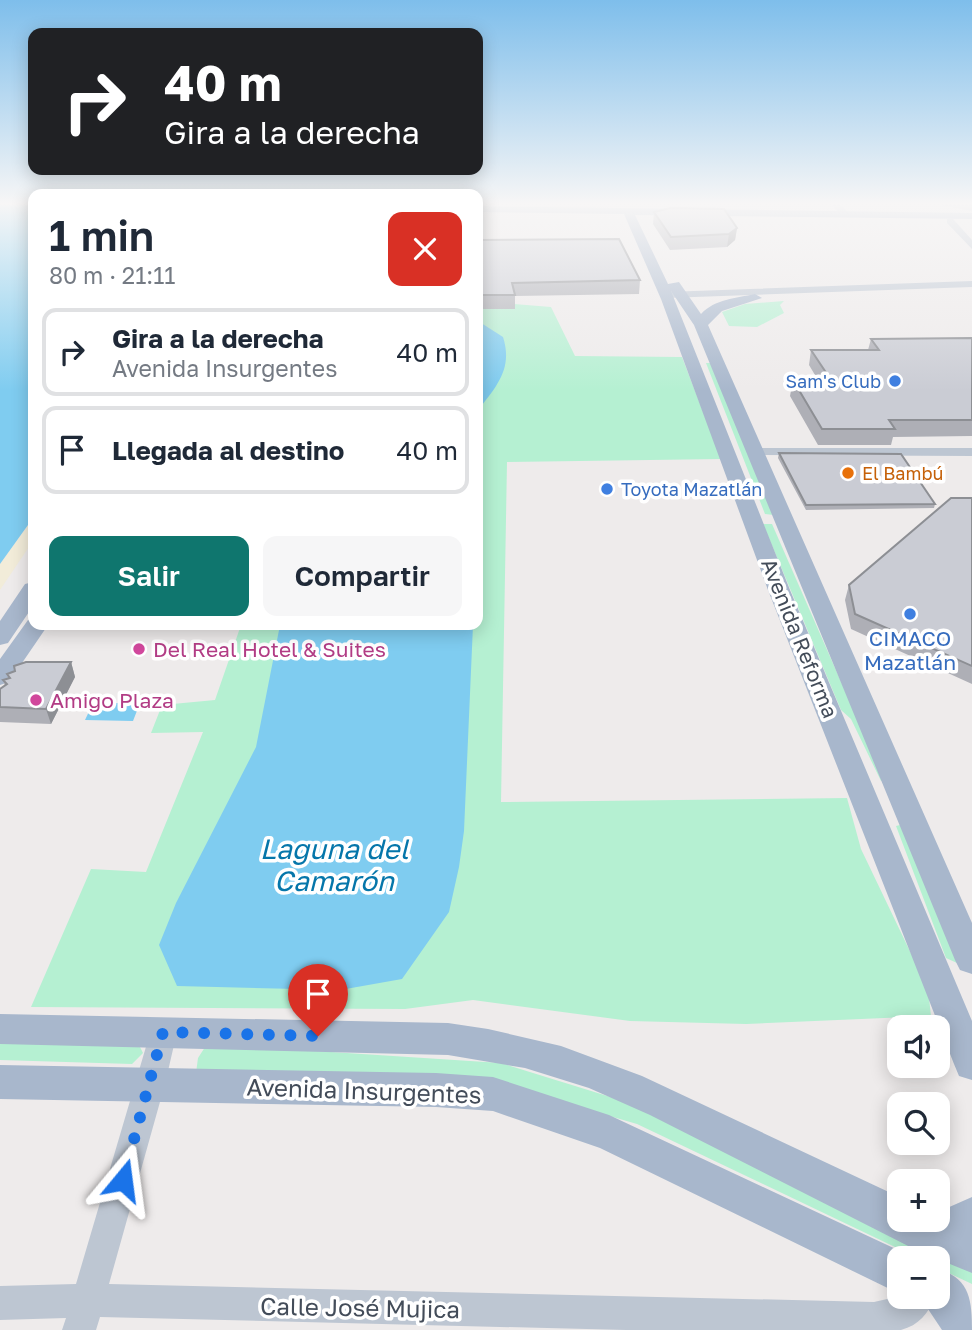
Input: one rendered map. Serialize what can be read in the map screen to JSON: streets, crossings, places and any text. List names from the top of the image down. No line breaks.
{"streets":{"main road":["Avenida Reforma","Avenida Insurgentes"],"street":["Calle José Mujica"]},"water":["Laguna del Camarón"],"places":["Sam's Club","El Bambú","Toyota Mazatlán","CIMACO Mazatlán","Del Real Hotel & Suites","Amigo Plaza"],"page":{"turn":["40 m","Gira a la derecha"],"heading":["1 min","80 m · 21:11"],"list":[{"name":"Gira a la derecha","note":"Avenida Insurgentes","value":"40 m"},{"name":"Llegada al destino","value":"40 m"}],"buttons":["Salir","Compartir"],"map_buttons":["+","−"]}}
